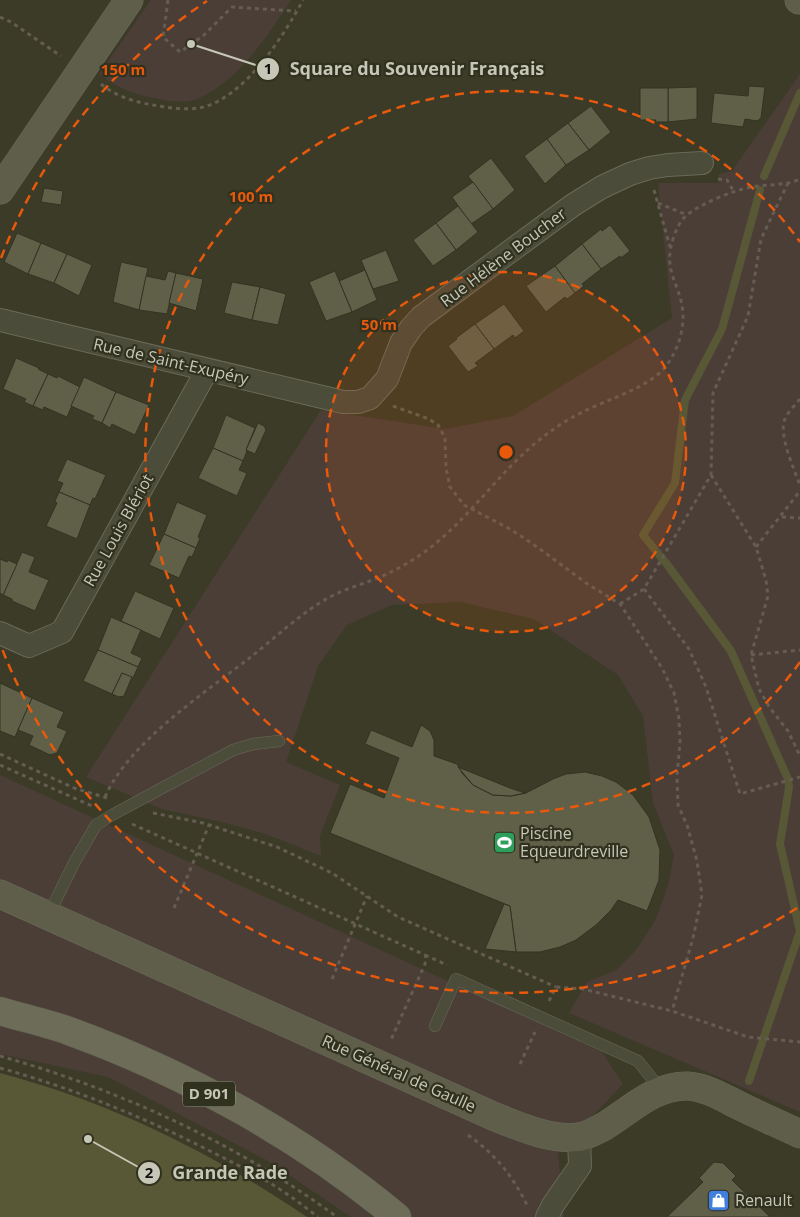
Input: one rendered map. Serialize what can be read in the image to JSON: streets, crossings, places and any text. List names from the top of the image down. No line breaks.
{"streets":{"main road":["Rue Général de Gaulle","D 901"],"street":["Rue Hélène Boucher","Rue de Saint-Exupéry","Rue Louis Blériot"]},"crossings":[["Rue Hélène Boucher","Rue de Saint-Exupéry"],["Rue de Saint-Exupéry","Rue Louis Blériot"]],"places":{"other":["Square du Souvenir Français","Grande Rade"],"sports":["Piscine Equeurdreville"],"shop":["Renault"]},"rings":["150 m","100 m","50 m"]}
